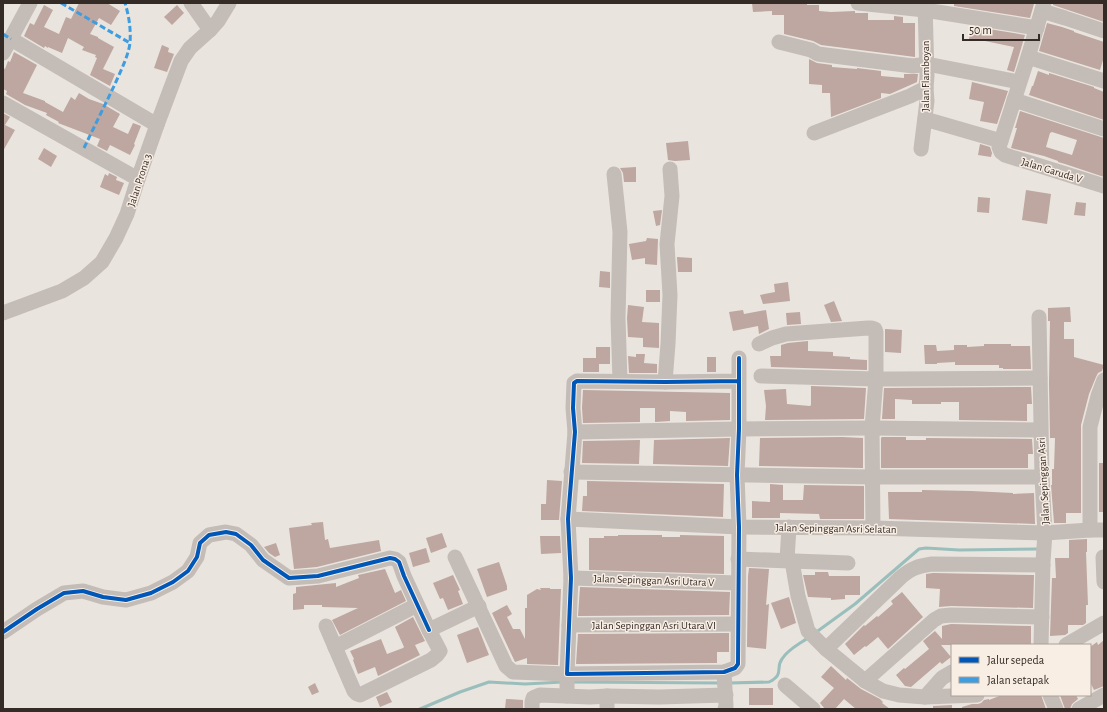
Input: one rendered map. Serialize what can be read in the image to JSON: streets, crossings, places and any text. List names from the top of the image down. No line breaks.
{"streets":{"street":["Jalan Flamboyan","Jalan Garuda V","Jalan Prona 3","Jalan Sepinggan Asri","Jalan Sepinggan Asri Selatan","Jalan Sepinggan Asri Utara V","Jalan Sepinggan Asri Utara VI"]},"crossings":[["Jalan Flamboyan","Jalan Garuda V"],["Jalan Sepinggan Asri","Jalan Sepinggan Asri Selatan"]],"legend":["Jalur sepeda","Jalan setapak"],"scale_bar":"50 m"}
